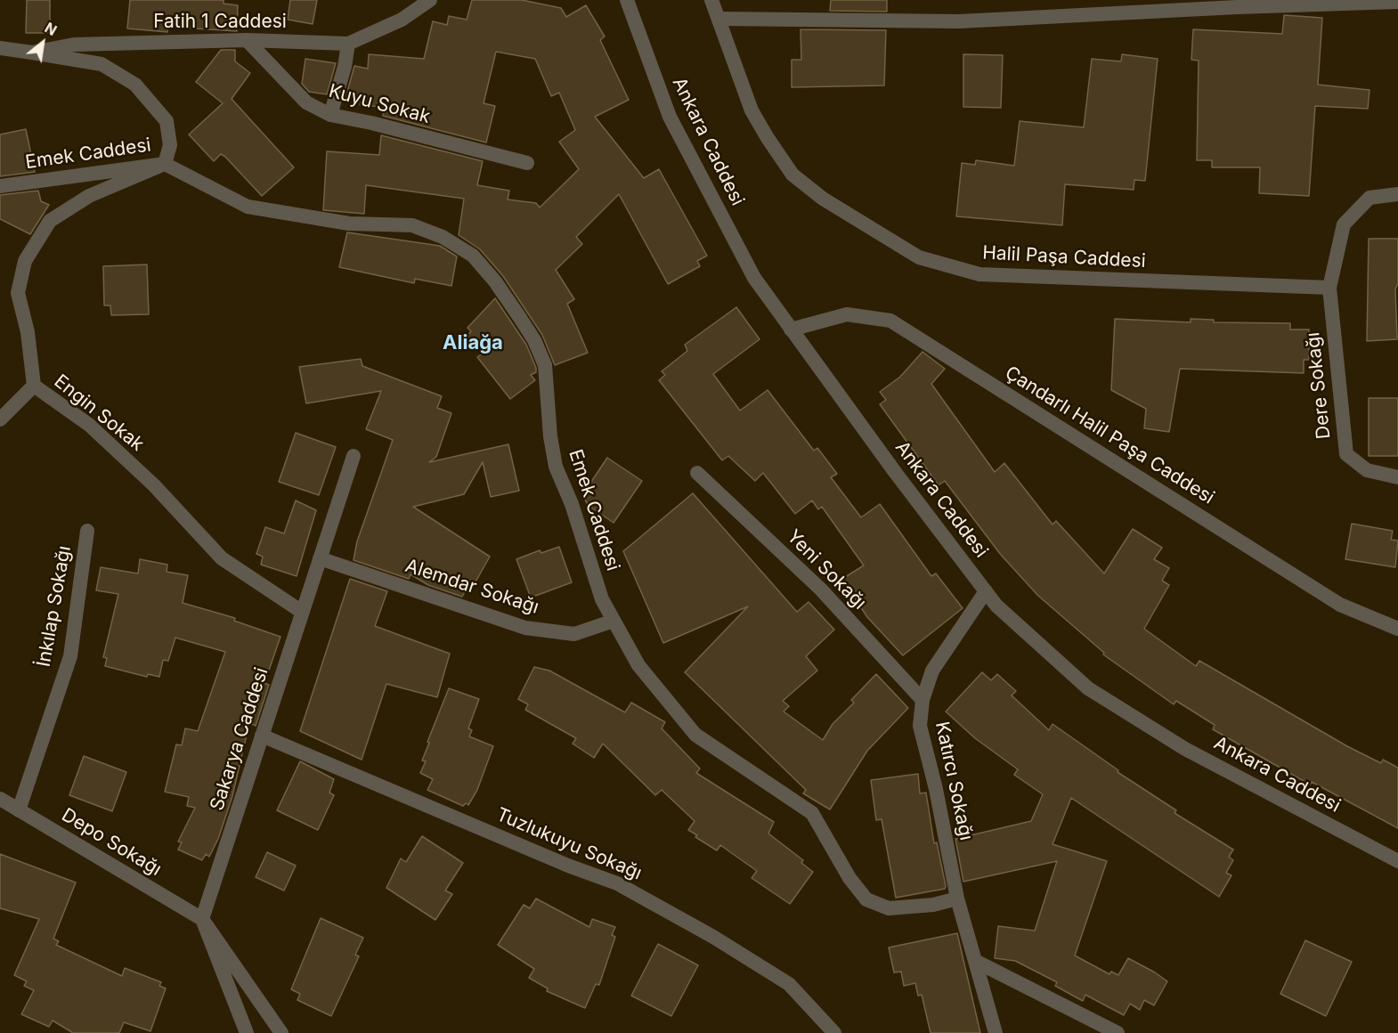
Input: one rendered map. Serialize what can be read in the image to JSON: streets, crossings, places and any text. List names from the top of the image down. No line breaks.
{"streets":{"street":["Fatih 1 Caddesi","Kuyu Sokak","Ankara Caddesi","Emek Caddesi","Halil Paşa Caddesi","Dere Sokağı","Engin Sokak","Çandarlı Halil Paşa Caddesi","Yeni Sokağı","Alemdar Sokağı","İnkılap Sokağı","Sakarya Caddesi","Katırcı Sokağı","Depo Sokağı","Tuzlukuyu Sokağı"]},"crossings":[["Fatih 1 Caddesi","Kuyu Sokak"],["Ankara Caddesi","Çandarlı Halil Paşa Caddesi"],["Ankara Caddesi","Katırcı Sokağı"],["Emek Caddesi","Engin Sokak"],["Emek Caddesi","Alemdar Sokağı"],["Emek Caddesi","Katırcı Sokağı"],["Halil Paşa Caddesi","Dere Sokağı"],["Engin Sokak","Sakarya Caddesi"],["Yeni Sokağı","Katırcı Sokağı"],["Alemdar Sokağı","Sakarya Caddesi"],["İnkılap Sokağı","Depo Sokağı"],["Sakarya Caddesi","Depo Sokağı"],["Sakarya Caddesi","Tuzlukuyu Sokağı"]],"districts":["Aliağa"],"north":"top right"}
